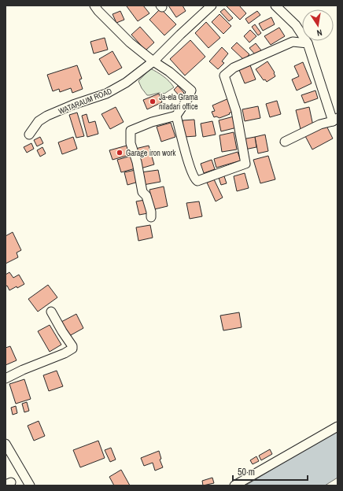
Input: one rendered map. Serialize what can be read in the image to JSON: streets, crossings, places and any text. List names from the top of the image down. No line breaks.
{"streets":{"street":["WATARAUM ROAD"]},"places":["Ja-ela Grama niladari office","Garage iron work"],"scale_bar":"50 m","north":"bottom"}
